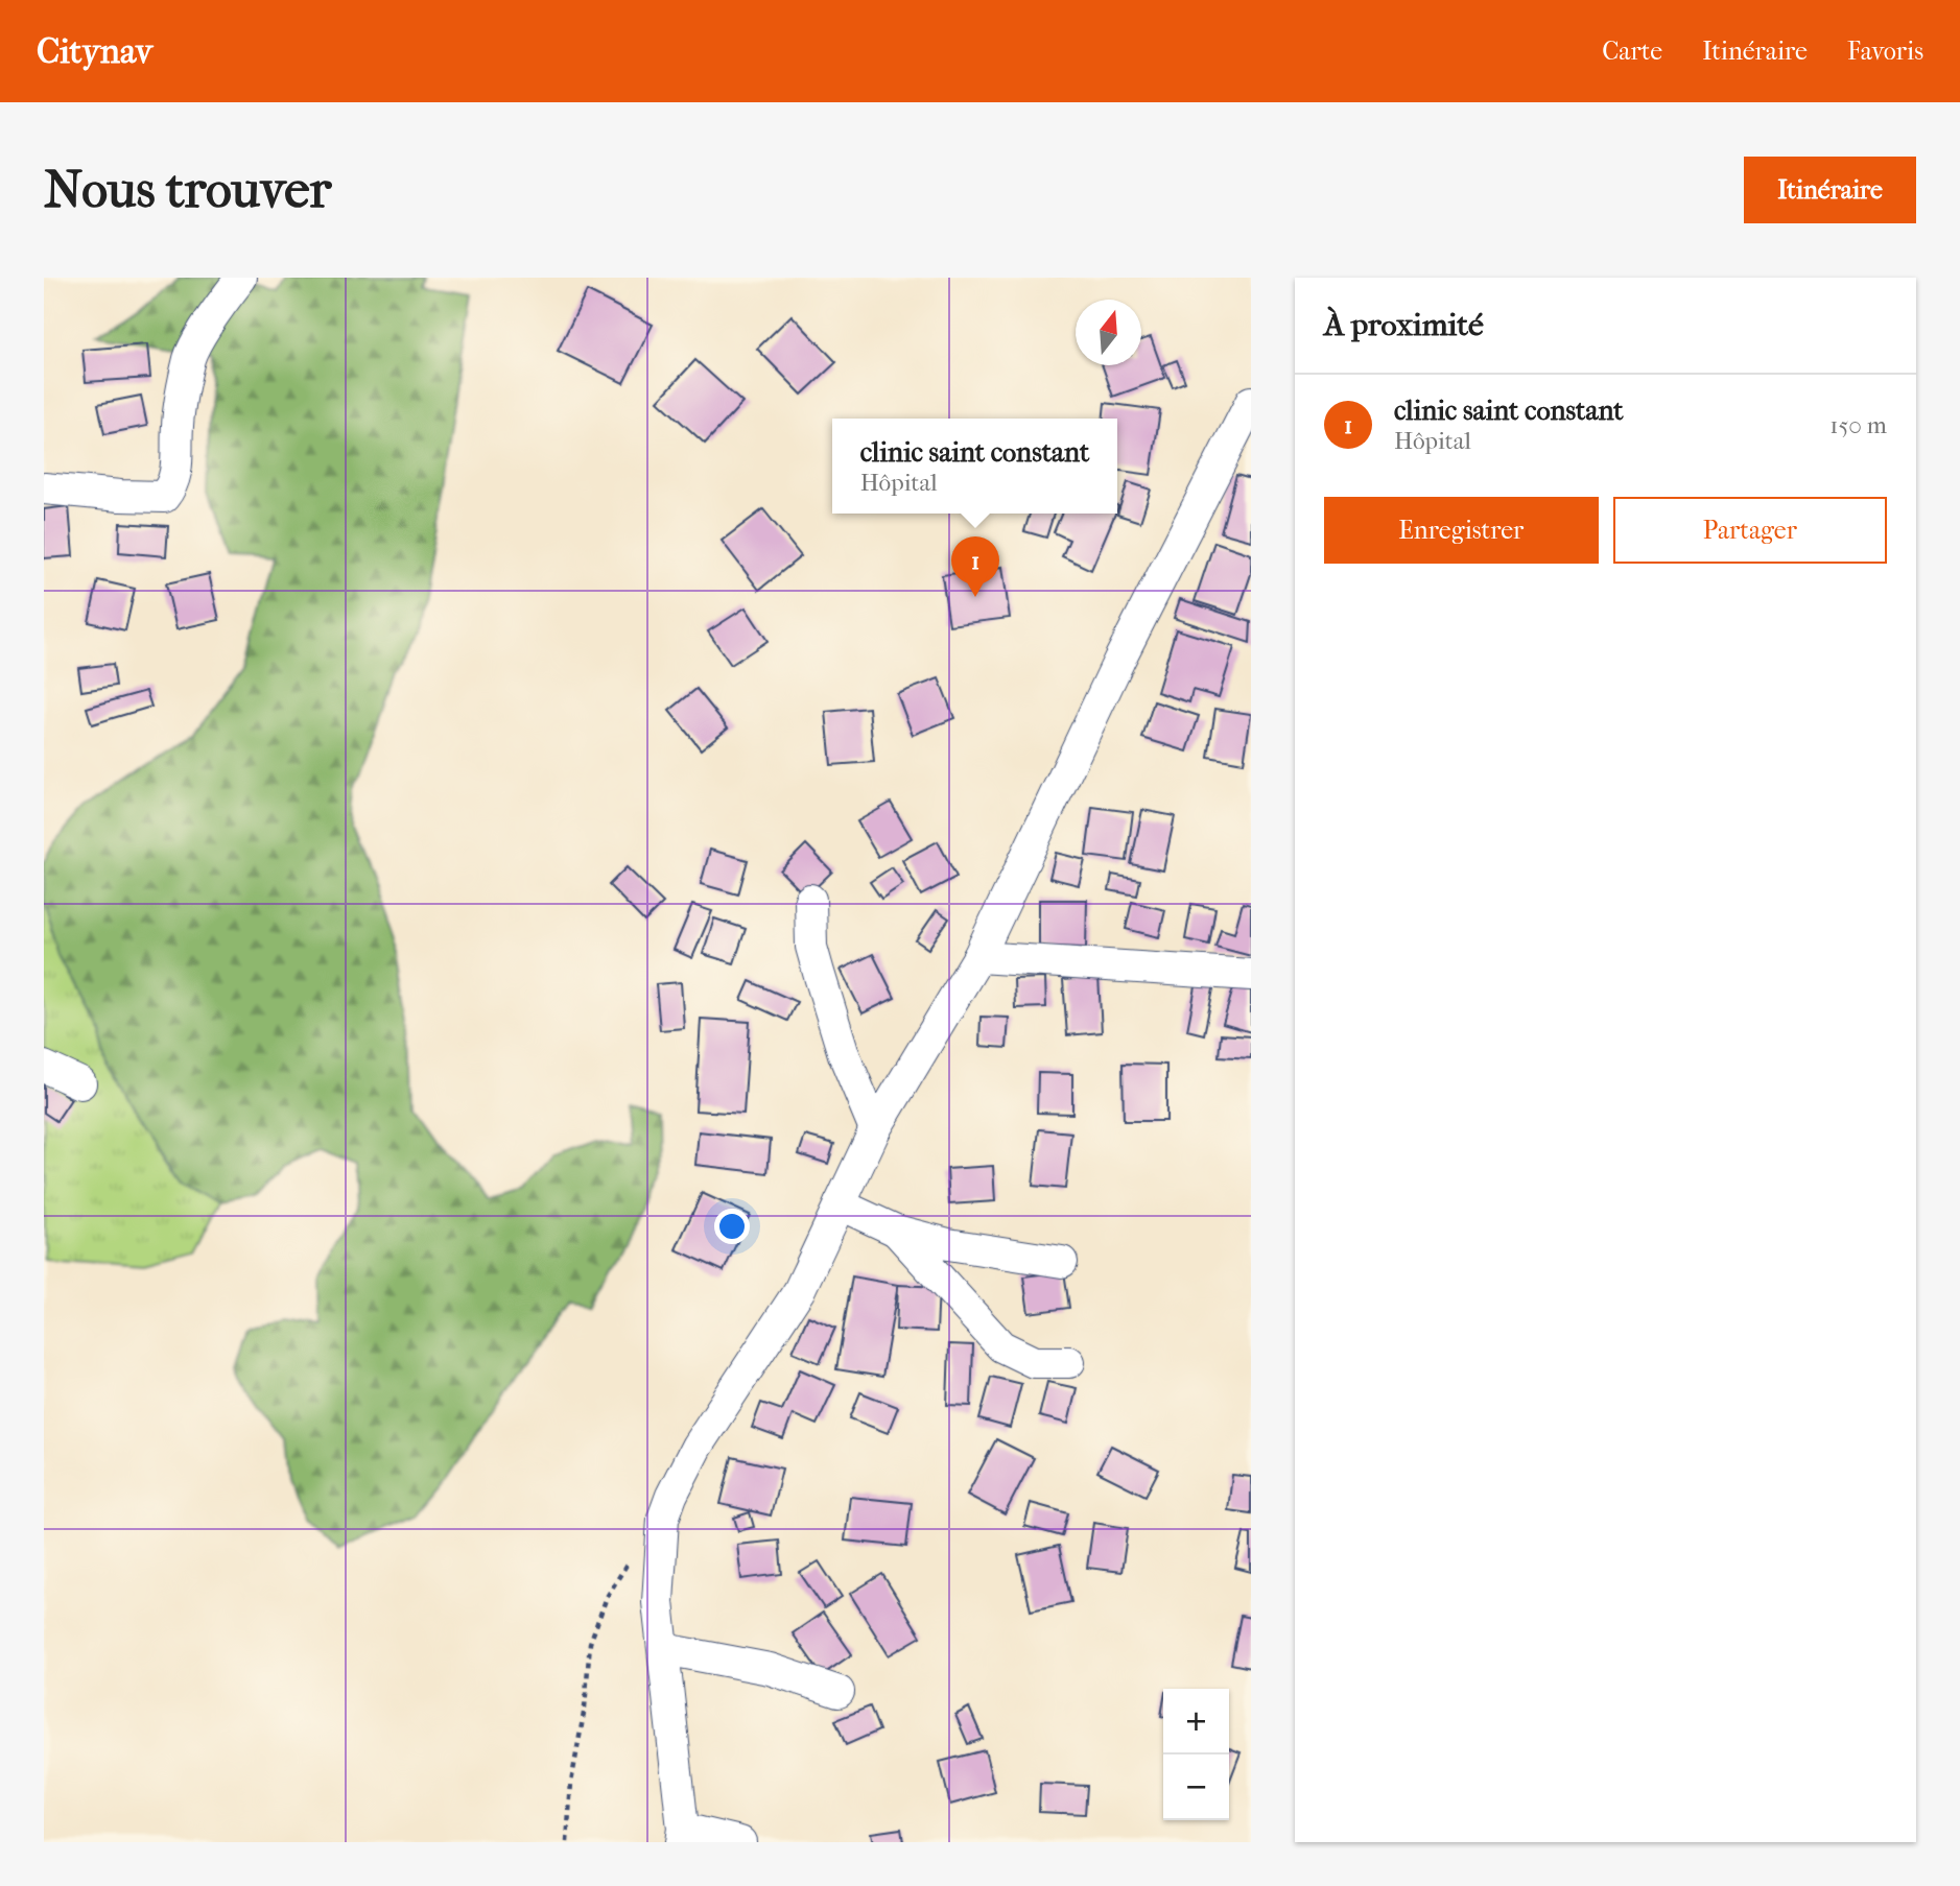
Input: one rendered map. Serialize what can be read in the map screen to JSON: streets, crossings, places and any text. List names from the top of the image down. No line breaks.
{"north":"top","page":{"header":"Citynav","nav":["Carte","Itinéraire","Favoris"],"buttons":["Itinéraire",["Enregistrer","Partager"]],"title":"Nous trouver","heading":"À proximité","list":[{"mark":"1","name":"clinic saint constant","note":"Hôpital","value":"150 m"}],"popup":["clinic saint constant","Hôpital"],"pins":"1","map_buttons":["+","−"]}}
